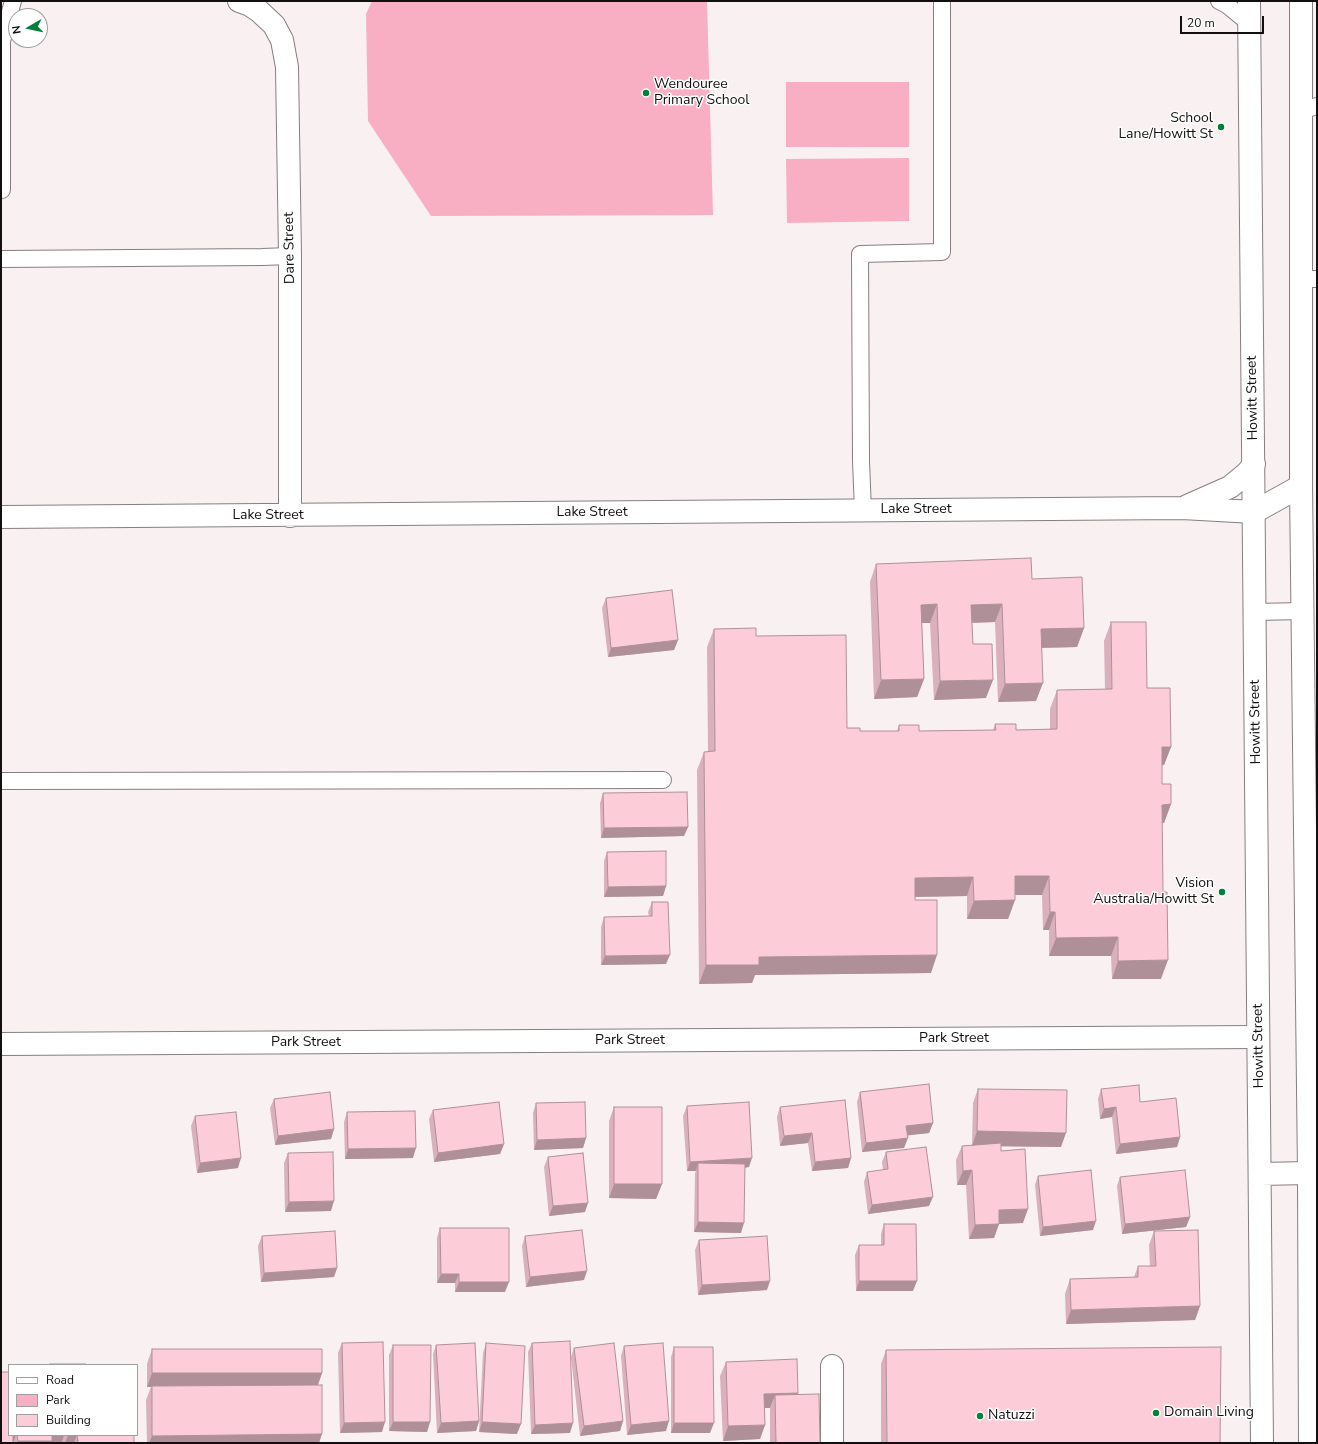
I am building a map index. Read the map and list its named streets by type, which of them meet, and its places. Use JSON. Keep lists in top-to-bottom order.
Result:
{
  "streets": {
    "street": [
      "Dare Street",
      "Howitt Street",
      "Lake Street",
      "Park Street"
    ]
  },
  "crossings": [
    ["Dare Street", "Lake Street"],
    ["Howitt Street", "Lake Street"],
    ["Howitt Street", "Park Street"]
  ],
  "places": [
    "Wendouree Primary School",
    "School Lane/Howitt St",
    "Vision Australia/Howitt St",
    "Domain Living",
    "Natuzzi"
  ],
  "legend": ["Road", "Park", "Building"],
  "scale_bar": "20 m",
  "north": "left"
}
